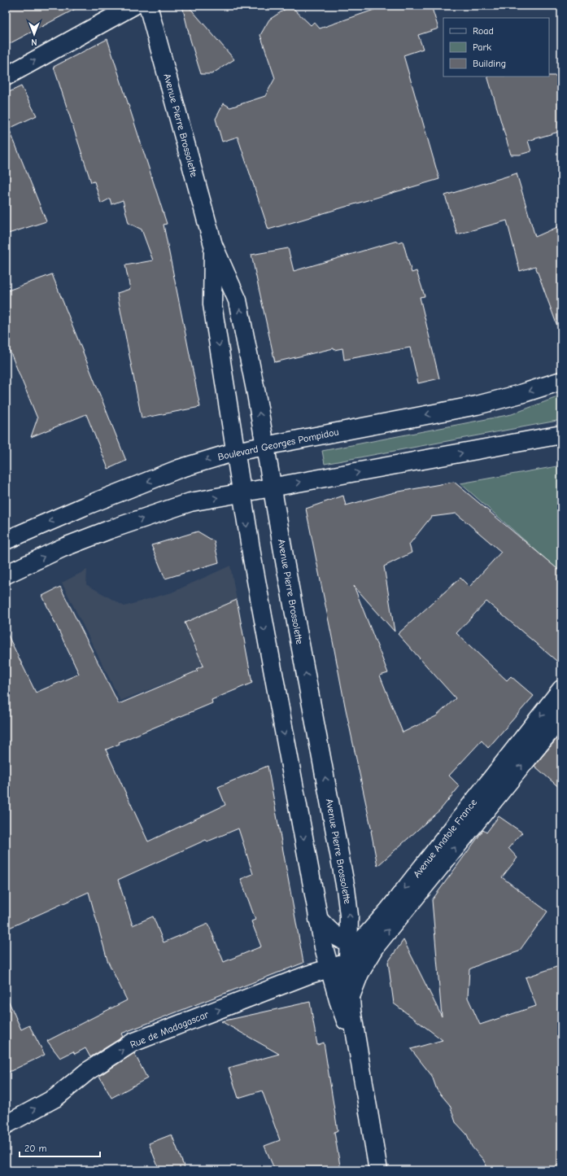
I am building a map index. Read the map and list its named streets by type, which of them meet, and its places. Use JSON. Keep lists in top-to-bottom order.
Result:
{
  "streets": {
    "main road": [
      "Avenue Pierre Brossolette",
      "Boulevard Georges Pompidou",
      "Avenue Anatole France",
      "Rue de Madagascar"
    ]
  },
  "crossings": [
    ["Avenue Pierre Brossolette", "Boulevard Georges Pompidou"],
    ["Avenue Pierre Brossolette", "Avenue Anatole France"],
    ["Avenue Pierre Brossolette", "Rue de Madagascar"]
  ],
  "one_way": ["Rue de Madagascar"],
  "legend": ["Road", "Park", "Building"],
  "scale_bar": "20 m",
  "north": "bottom"
}
